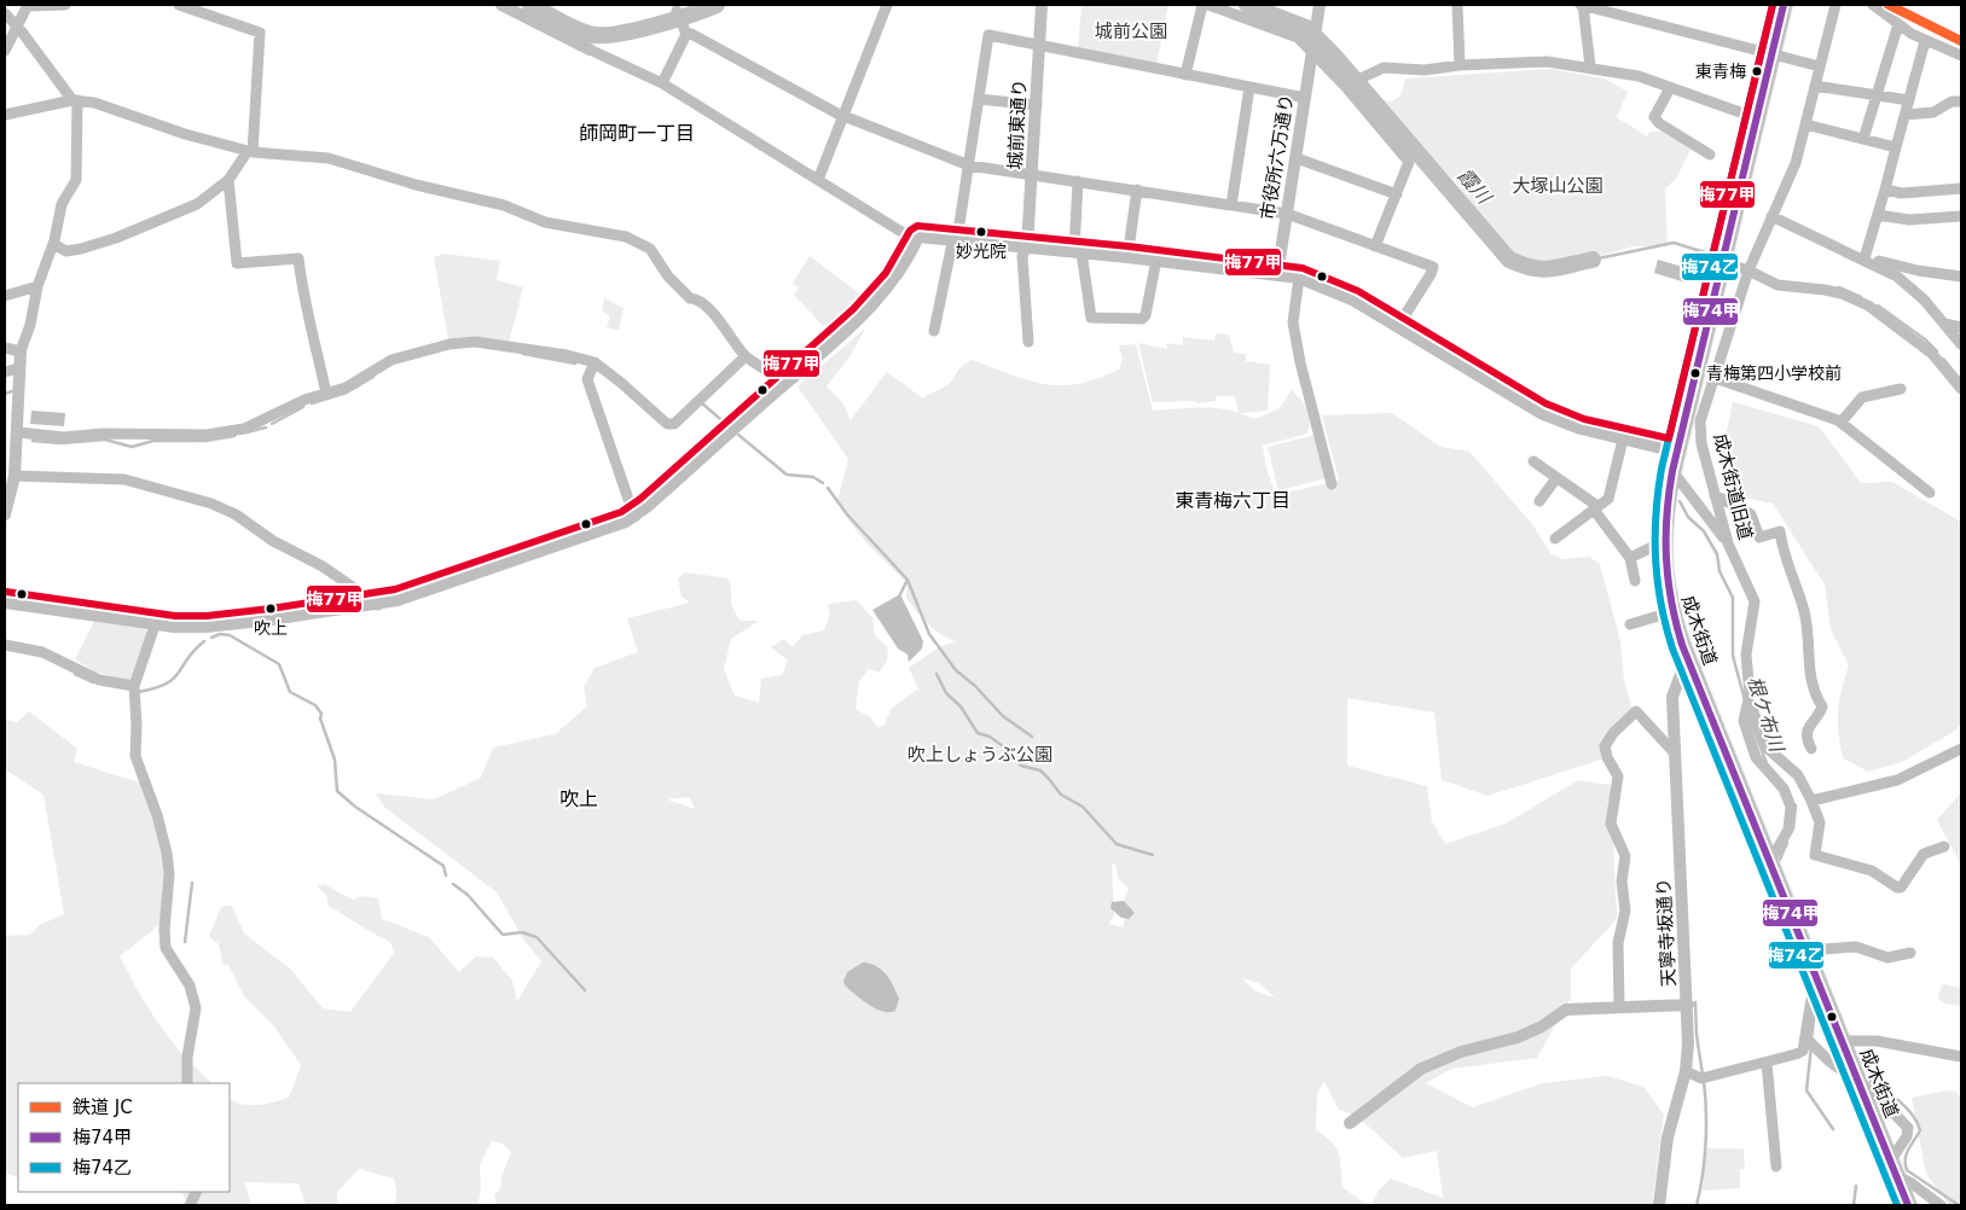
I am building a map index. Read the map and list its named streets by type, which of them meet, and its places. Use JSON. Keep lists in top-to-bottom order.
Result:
{
  "streets": {
    "main road": ["成木街道"],
    "street": [
      "城前東通り",
      "市役所六万通り",
      "成木街道旧道",
      "天寧寺坂通り"
    ]
  },
  "crossings": [
    ["成木街道旧道", "成木街道"],
    ["成木街道", "天寧寺坂通り"]
  ],
  "districts": ["師岡町一丁目", "東青梅六丁目", "吹上"],
  "water": ["霞川", "根ケ布川"],
  "parks": ["城前公園", "大塚山公園", "吹上しょうぶ公園"],
  "places": [
    "東青梅",
    "妙光院",
    "青梅第四小学校前",
    "吹上"
  ],
  "lines": [
    "rail line JC",
    "transit line 梅74甲",
    "transit line 梅74乙",
    "transit line 梅77甲"
  ],
  "legend": ["鉄道 JC", "梅74甲", "梅74乙"]
}
